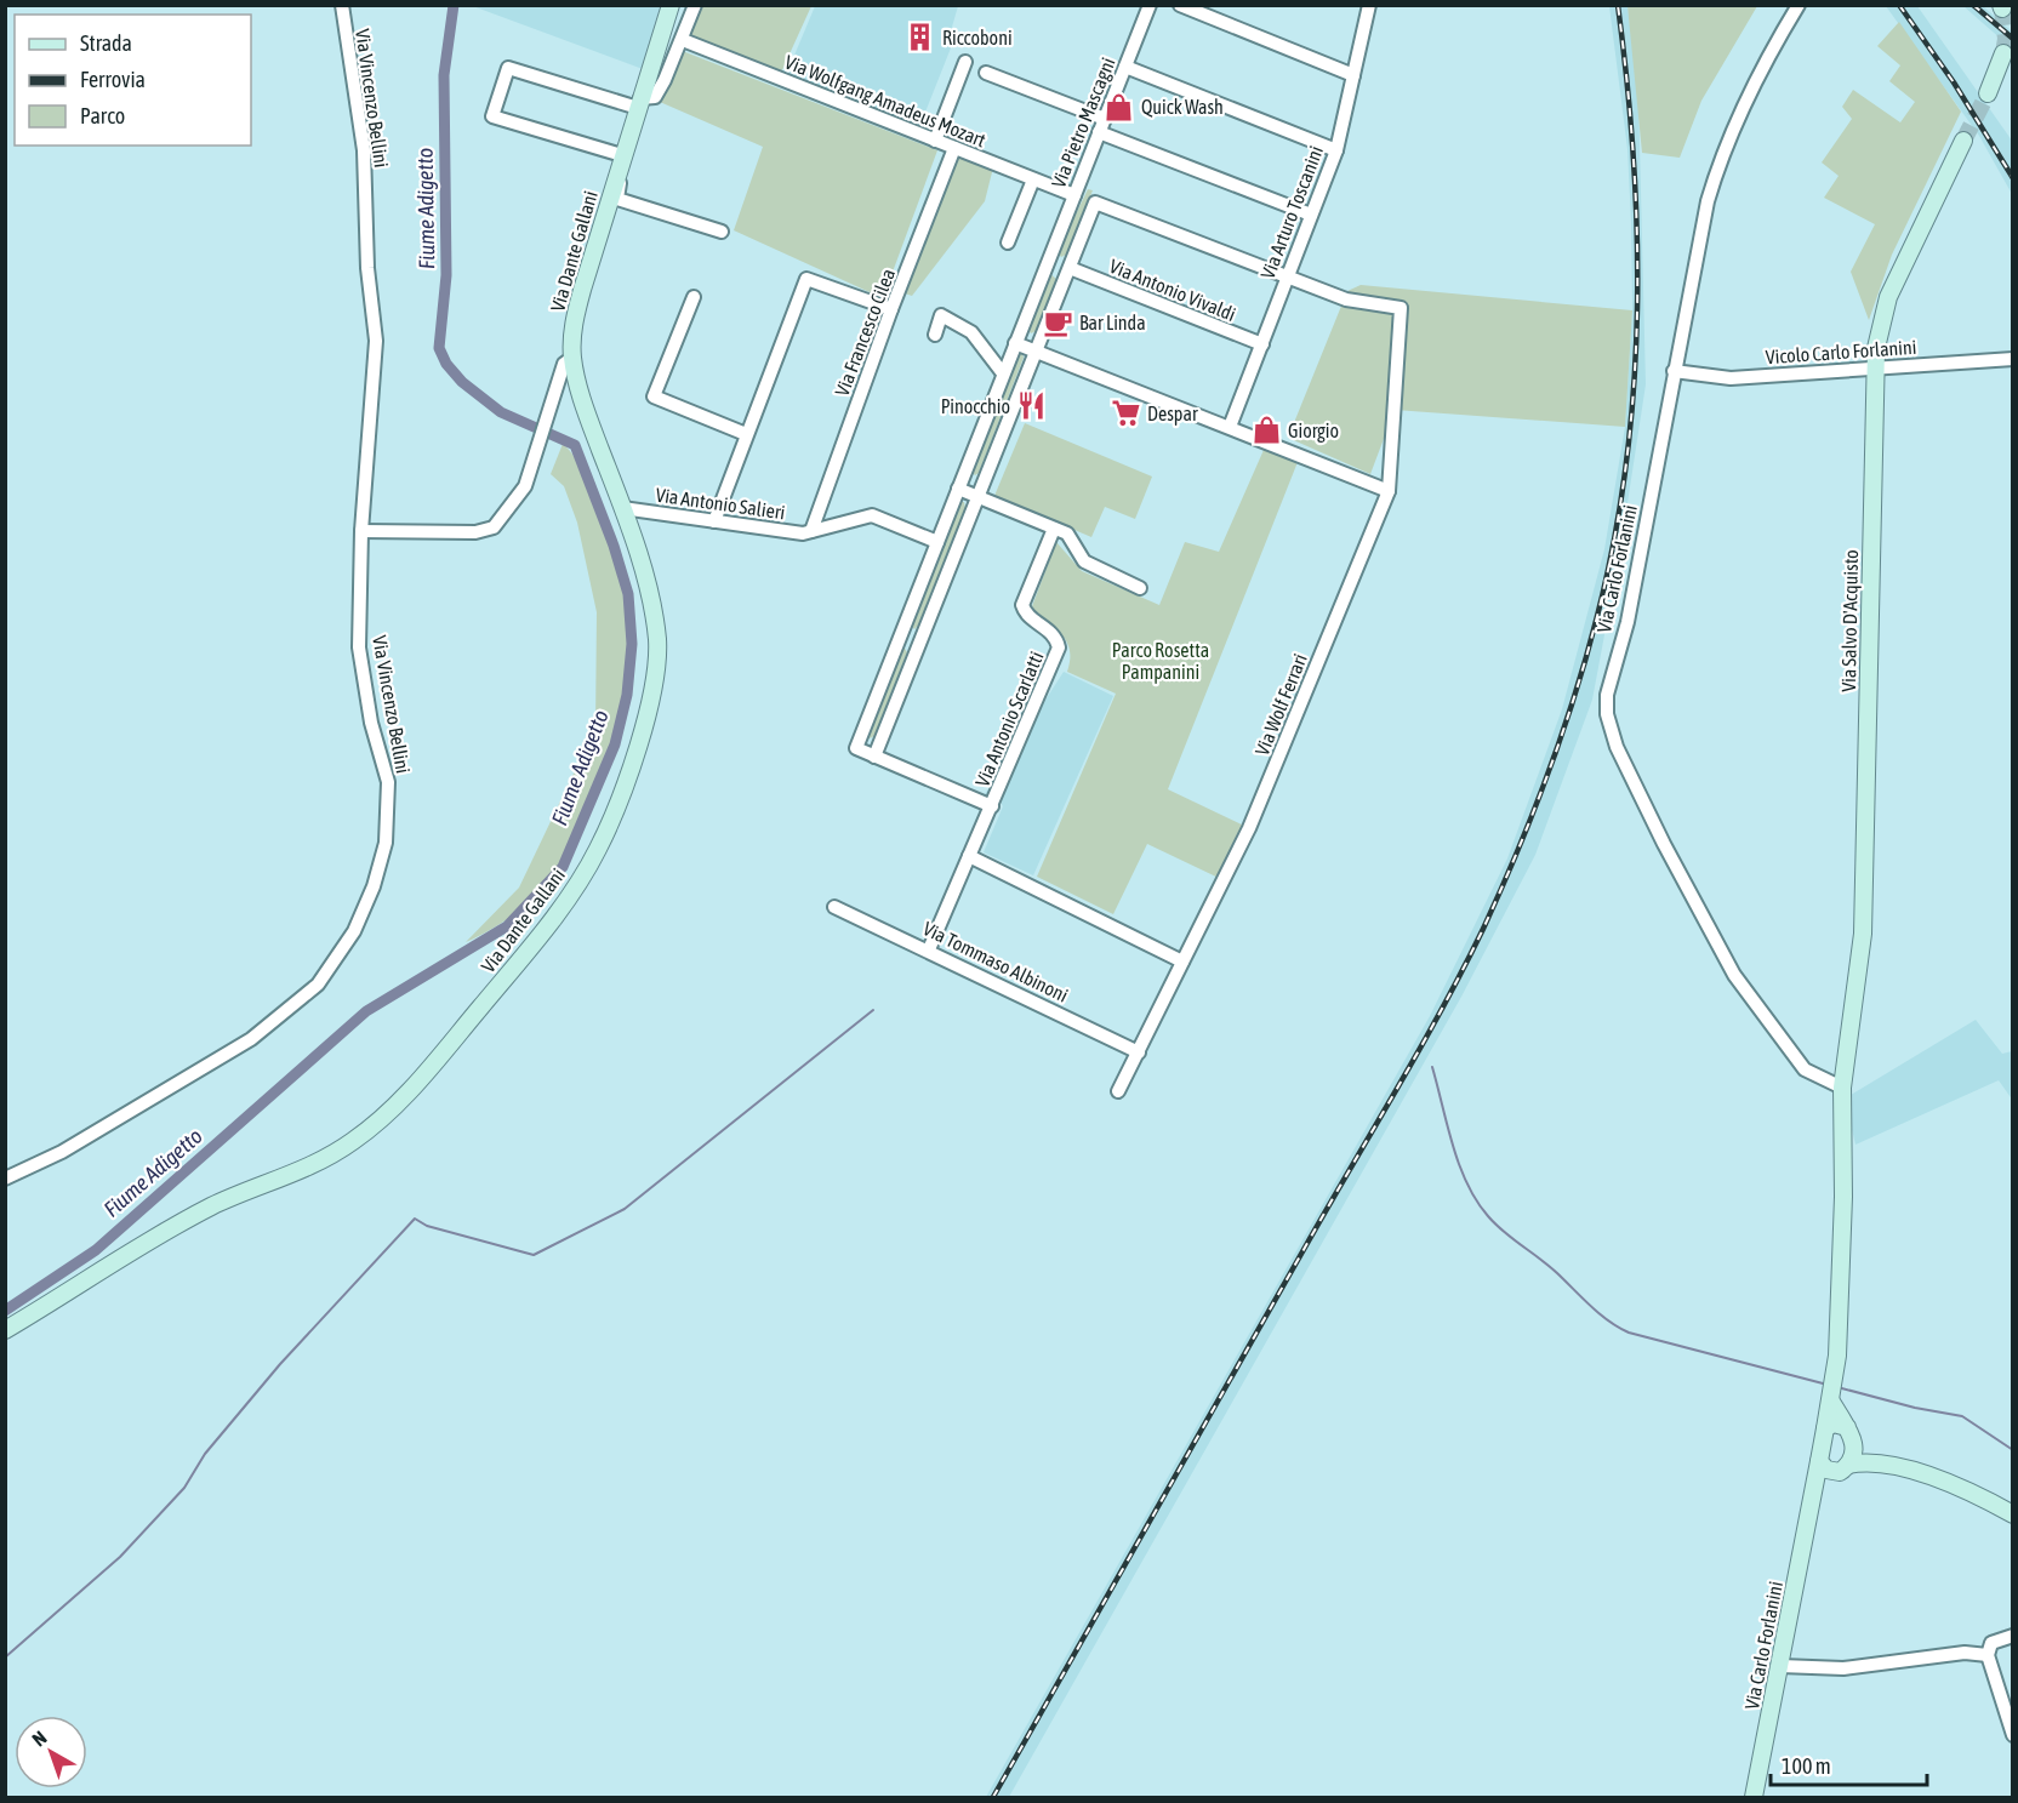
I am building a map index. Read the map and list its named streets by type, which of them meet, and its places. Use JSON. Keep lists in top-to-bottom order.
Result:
{
  "streets": {
    "main road": ["Via Dante Gallani", "Via Carlo Forlanini", "Via Salvo D'Acquisto"],
    "street": [
      "Via Vincenzo Bellini",
      "Via Wolfgang Amadeus Mozart",
      "Via Pietro Mascagni",
      "Via Arturo Toscanini",
      "Via Antonio Vivaldi",
      "Via Francesco Cilea",
      "Vicolo Carlo Forlanini",
      "Via Antonio Salieri",
      "Via Wolf Ferrari",
      "Via Antonio Scarlatti",
      "Via Tommaso Albinoni"
    ]
  },
  "crossings": [
    ["Via Wolfgang Amadeus Mozart", "Via Pietro Mascagni"],
    ["Via Wolfgang Amadeus Mozart", "Via Francesco Cilea"],
    ["Via Pietro Mascagni", "Via Arturo Toscanini"],
    ["Via Pietro Mascagni", "Via Antonio Vivaldi"],
    ["Via Pietro Mascagni", "Via Antonio Salieri"],
    ["Via Pietro Mascagni", "Via Wolf Ferrari"],
    ["Via Arturo Toscanini", "Via Antonio Vivaldi"],
    ["Via Arturo Toscanini", "Via Wolf Ferrari"],
    ["Via Dante Gallani", "Via Antonio Salieri"],
    ["Via Francesco Cilea", "Via Antonio Salieri"],
    ["Vicolo Carlo Forlanini", "Via Carlo Forlanini"],
    ["Vicolo Carlo Forlanini", "Via Salvo D'Acquisto"],
    ["Via Carlo Forlanini", "Via Salvo D'Acquisto"],
    ["Via Wolf Ferrari", "Via Tommaso Albinoni"],
    ["Via Antonio Scarlatti", "Via Tommaso Albinoni"]
  ],
  "water": ["Fiume Adigetto"],
  "parks": ["Parco Rosetta Pampanini"],
  "places": {
    "building": ["Riccoboni"],
    "shop": ["Quick Wash", "Giorgio"],
    "cafe": ["Bar Linda"],
    "restaurant": ["Pinocchio"],
    "supermarket": ["Despar"]
  },
  "legend": ["Strada", "Ferrovia", "Parco"],
  "scale_bar": "100 m",
  "north": "top left"
}
